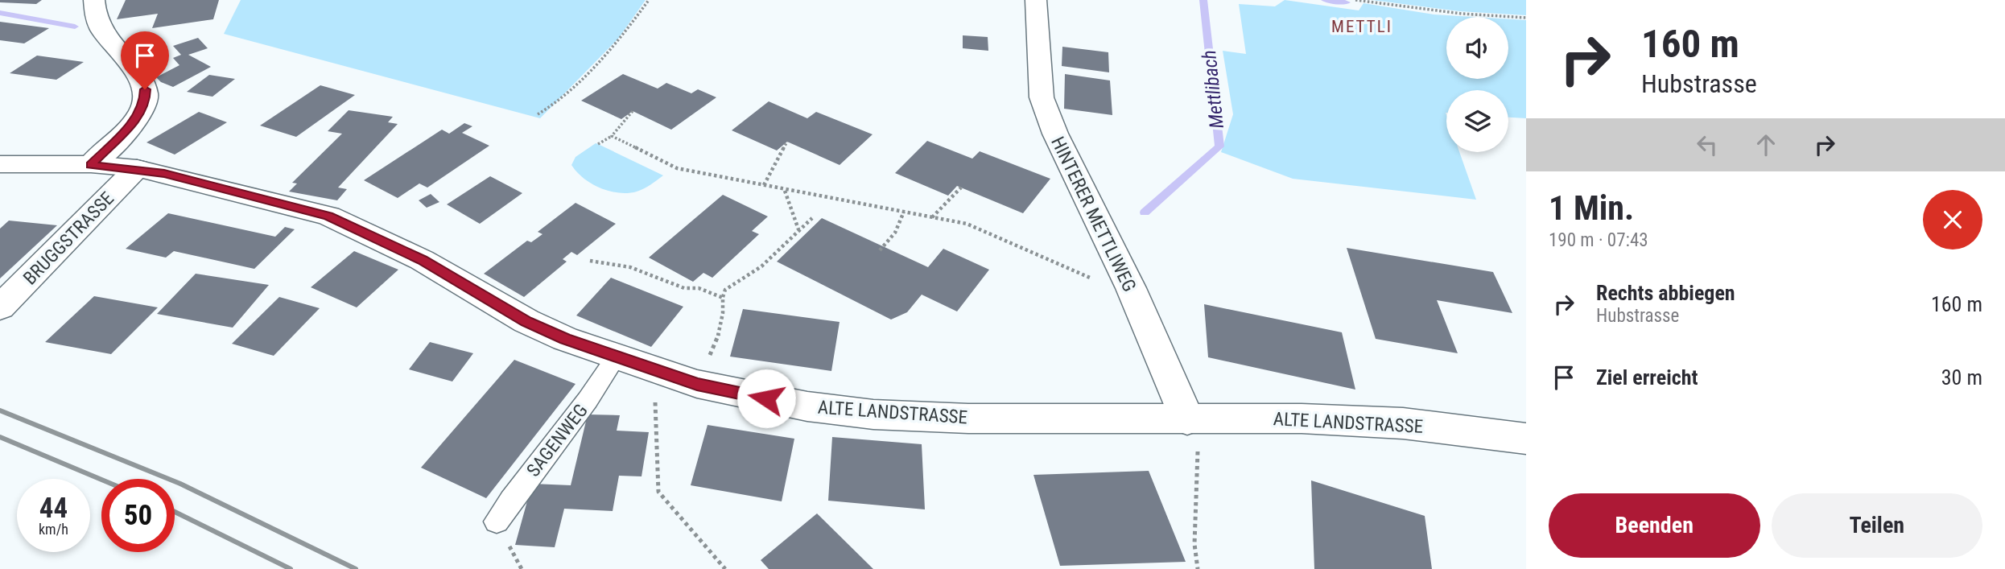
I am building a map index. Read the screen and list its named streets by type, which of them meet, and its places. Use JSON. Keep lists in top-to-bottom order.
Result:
{
  "streets": {
    "main road": ["HINTERER METTLIWEG", "BRUGGSTRASSE", "ALTE LANDSTRASSE"],
    "lane": ["SAGENWEG"]
  },
  "crossings": [
    ["HINTERER METTLIWEG", "ALTE LANDSTRASSE"],
    ["BRUGGSTRASSE", "ALTE LANDSTRASSE"],
    ["ALTE LANDSTRASSE", "SAGENWEG"]
  ],
  "districts": ["METTLI"],
  "water": ["Mettlibach"],
  "page": {
    "turn": ["160 m", "Hubstrasse"],
    "heading": ["1 Min.", "190 m · 07:43"],
    "list": [
      {
        "name": "Rechts abbiegen",
        "note": "Hubstrasse",
        "value": "160 m"
      },
      {
        "name": "Ziel erreicht",
        "value": "30 m"
      }
    ],
    "speed": "44 km/h",
    "limit": "50",
    "buttons": ["Beenden", "Teilen"]
  }
}
